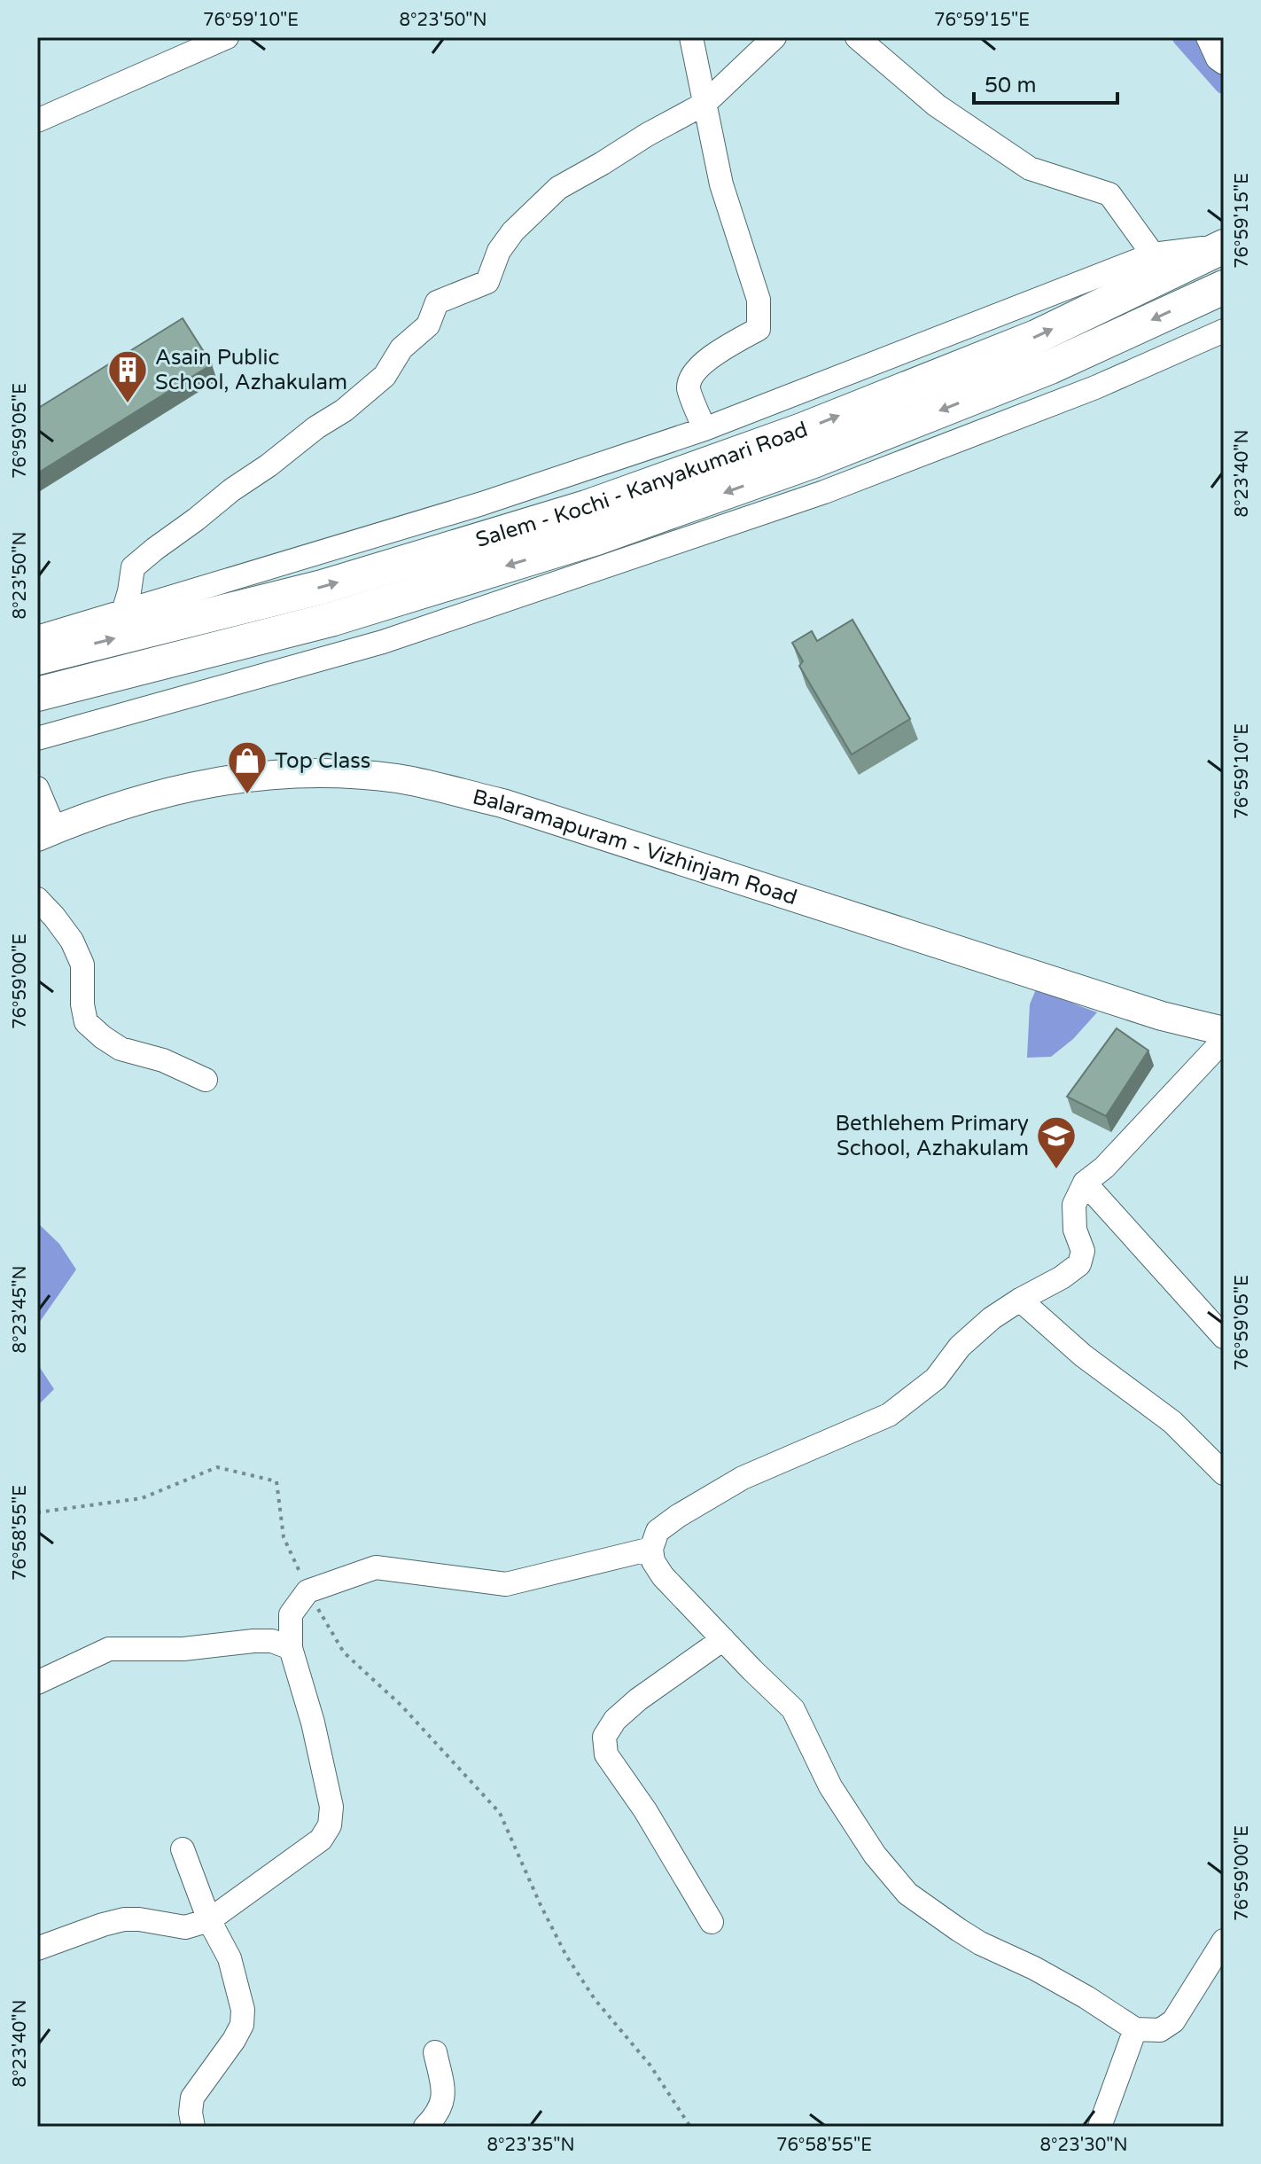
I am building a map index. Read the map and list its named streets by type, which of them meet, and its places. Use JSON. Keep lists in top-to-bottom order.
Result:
{
  "streets": {
    "highway": ["Salem - Kochi - Kanyakumari Road"],
    "main road": ["Balaramapuram - Vizhinjam Road"]
  },
  "places": {
    "building": ["Asain Public School, Azhakulam"],
    "shop": ["Top Class"],
    "school or university": ["Bethlehem Primary School, Azhakulam"]
  },
  "scale_bar": "50 m",
  "coordinates": [
    "76°59'10\"E",
    "8°23'50\"N",
    "76°59'15\"E",
    "76°59'05\"E",
    "8°23'40\"N",
    "76°59'00\"E",
    "8°23'45\"N",
    "76°58'55\"E",
    "8°23'35\"N",
    "8°23'30\"N"
  ]
}
